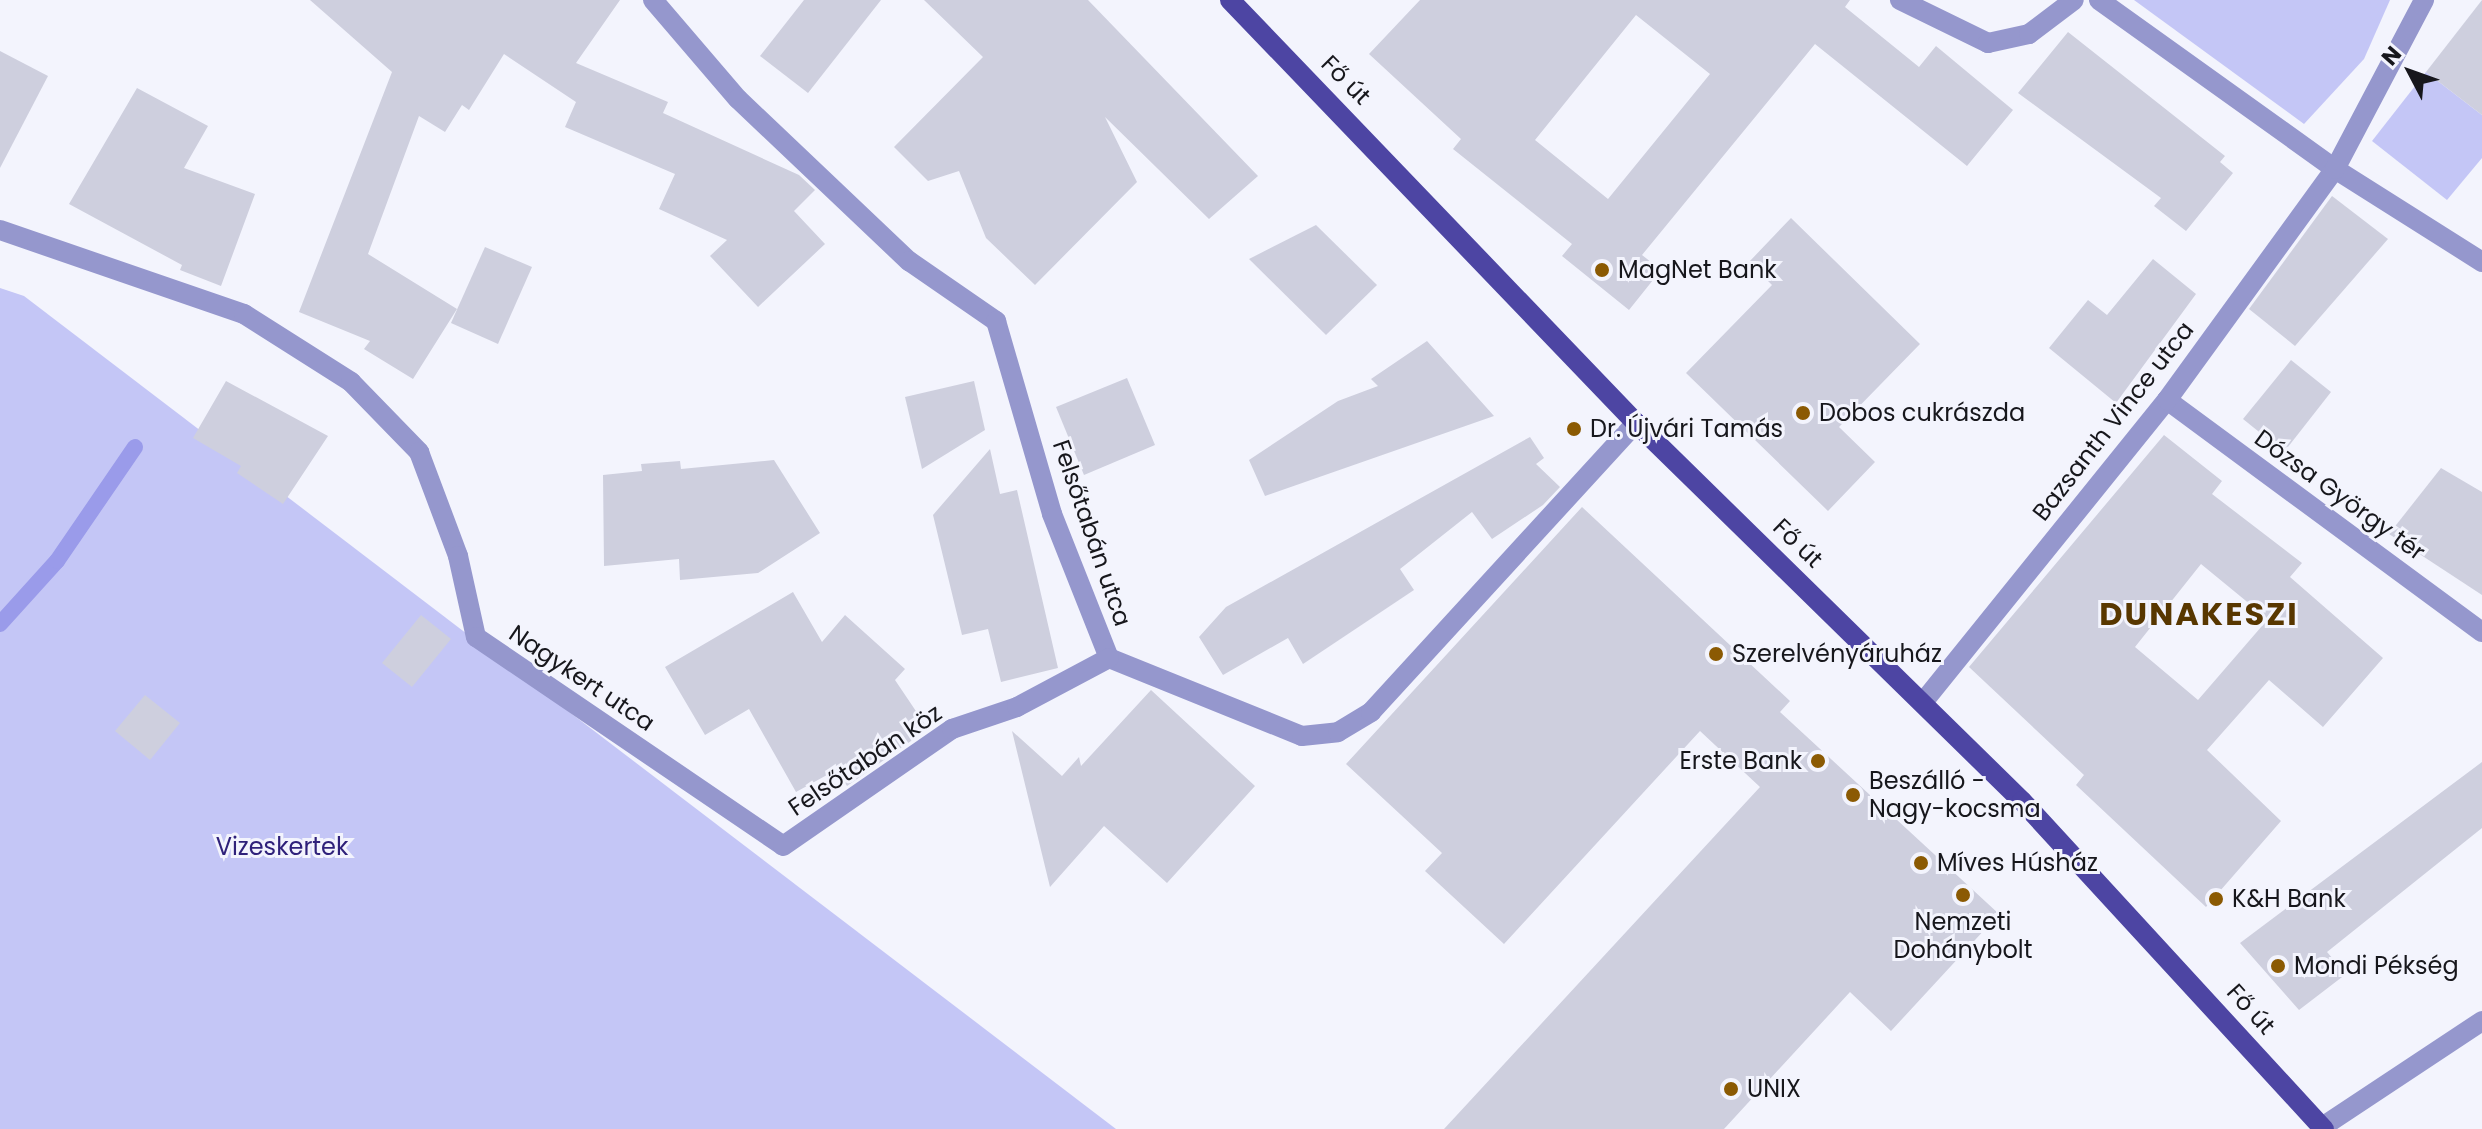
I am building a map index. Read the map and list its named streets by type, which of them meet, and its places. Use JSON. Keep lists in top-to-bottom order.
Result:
{
  "streets": {
    "main road": ["Fő út"],
    "street": [
      "Bazsanth Vince utca",
      "Dózsa György tér",
      "Felsőtabán utca",
      "Nagykert utca",
      "Felsőtabán köz"
    ]
  },
  "crossings": [
    ["Fő út", "Bazsanth Vince utca"],
    ["Fő út", "Felsőtabán utca"],
    ["Bazsanth Vince utca", "Dózsa György tér"],
    ["Felsőtabán utca", "Felsőtabán köz"],
    ["Nagykert utca", "Felsőtabán köz"]
  ],
  "districts": ["DUNAKESZI"],
  "parks": ["Vizeskertek"],
  "places": [
    "MagNet Bank",
    "Dobos cukrászda",
    "Dr. Újvári Tamás",
    "Szerelvényáruház",
    "Erste Bank",
    "Beszálló - Nagy-kocsma",
    "Míves Húsház",
    "Nemzeti Dohánybolt",
    "K&H Bank",
    "Mondi Pékség",
    "UNIX"
  ],
  "north": "top left"
}
